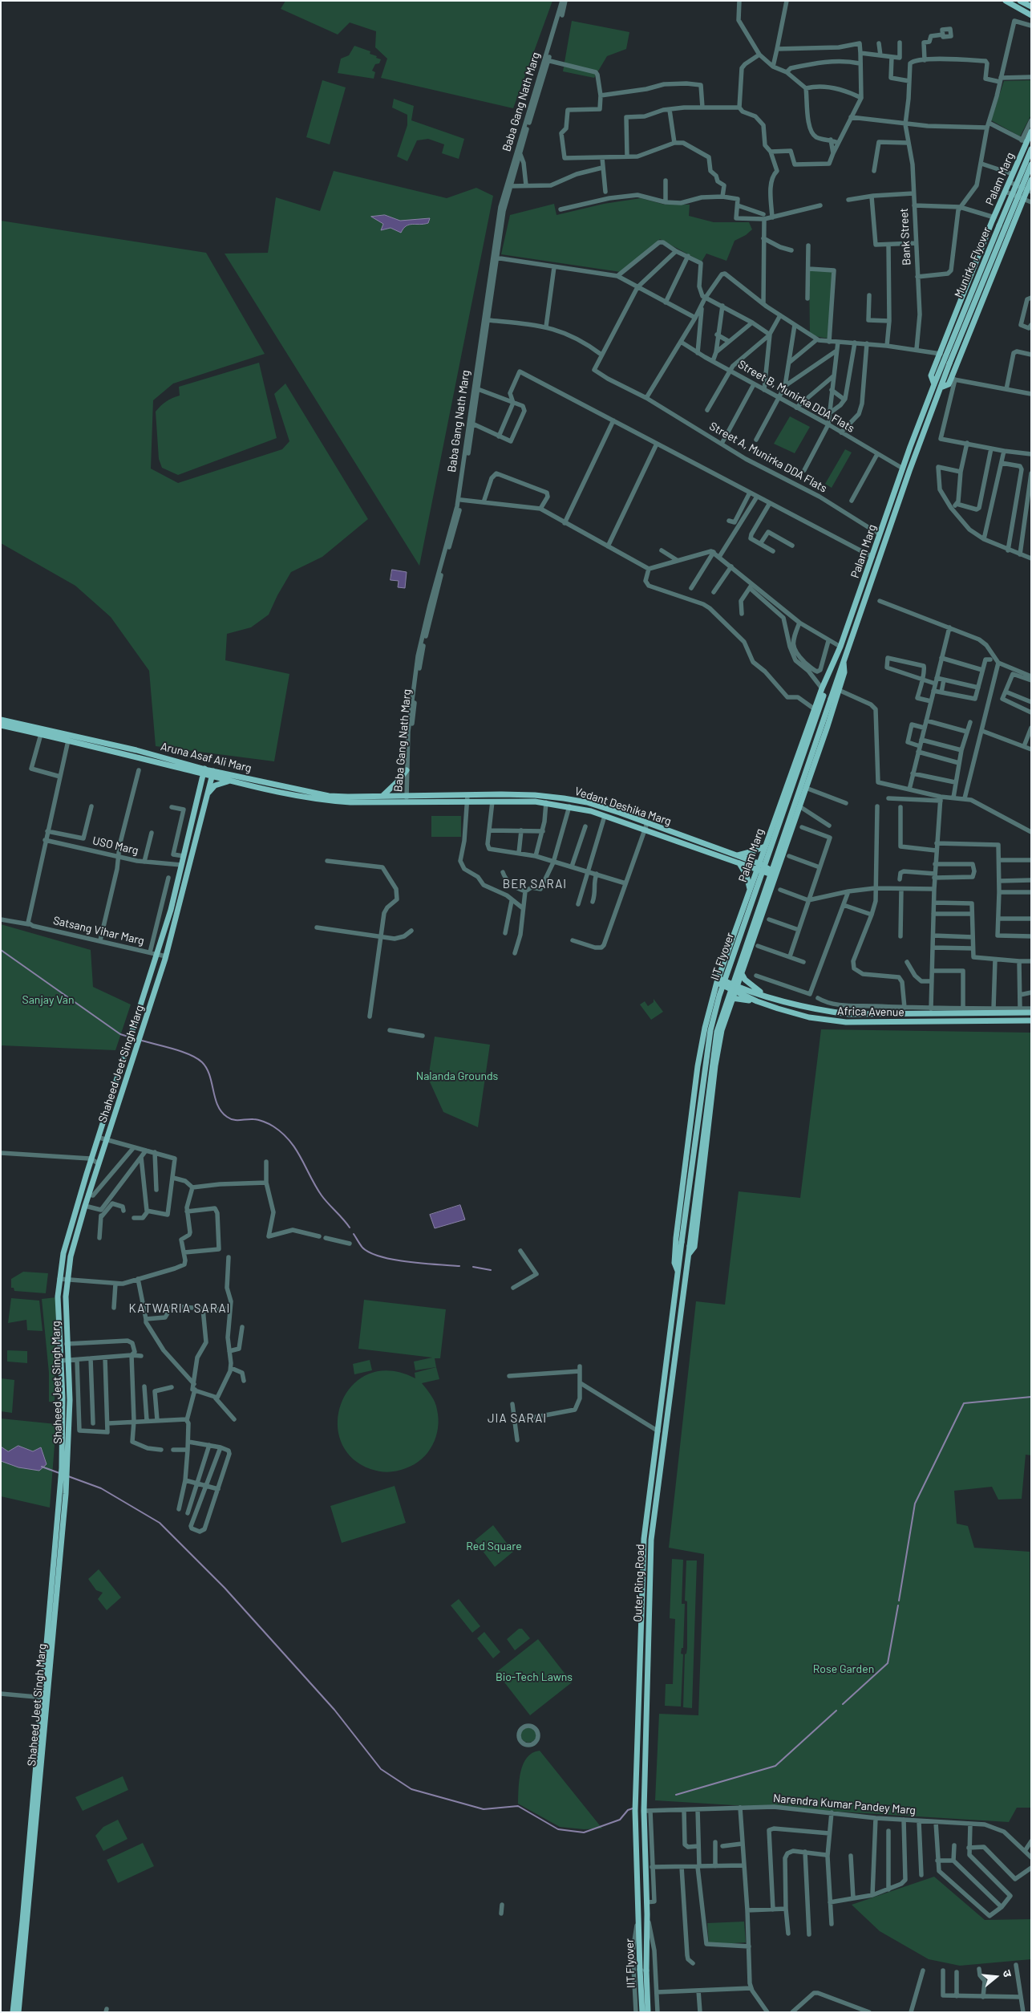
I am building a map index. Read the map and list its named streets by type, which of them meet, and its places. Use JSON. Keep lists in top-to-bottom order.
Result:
{
  "streets": {
    "main road": [
      "Palam Marg",
      "Munirka Flyover",
      "Aruna Asaf Ali Marg",
      "Vedant Deshika Marg",
      "IIT Flyover",
      "Africa Avenue",
      "Shaheed Jeet Singh Marg",
      "Outer Ring Road"
    ],
    "street": [
      "Baba Gang Nath Marg",
      "Bank Street",
      "Street B, Munirka DDA Flats",
      "Street A, Munirka DDA Flats",
      "USO Marg",
      "Satsang Vihar Marg",
      "Narendra Kumar Pandey Marg"
    ]
  },
  "crossings": [
    ["Baba Gang Nath Marg", "Aruna Asaf Ali Marg"],
    ["Baba Gang Nath Marg", "Vedant Deshika Marg"],
    ["Palam Marg", "Munirka Flyover"],
    ["Palam Marg", "Street B, Munirka DDA Flats"],
    ["Palam Marg", "Street A, Munirka DDA Flats"],
    ["Palam Marg", "Vedant Deshika Marg"],
    ["Palam Marg", "IIT Flyover"],
    ["Palam Marg", "Africa Avenue"],
    ["Palam Marg", "Outer Ring Road"],
    ["Aruna Asaf Ali Marg", "Vedant Deshika Marg"],
    ["Aruna Asaf Ali Marg", "Shaheed Jeet Singh Marg"],
    ["USO Marg", "Shaheed Jeet Singh Marg"],
    ["Satsang Vihar Marg", "Shaheed Jeet Singh Marg"],
    ["IIT Flyover", "Outer Ring Road"],
    ["Outer Ring Road", "Narendra Kumar Pandey Marg"]
  ],
  "districts": ["BER SARAI", "KATWARIA SARAI", "JIA SARAI"],
  "parks": [
    "Sanjay Van",
    "Nalanda Grounds",
    "Red Square",
    "Rose Garden",
    "Bio-Tech Lawns"
  ],
  "north": "right"
}
